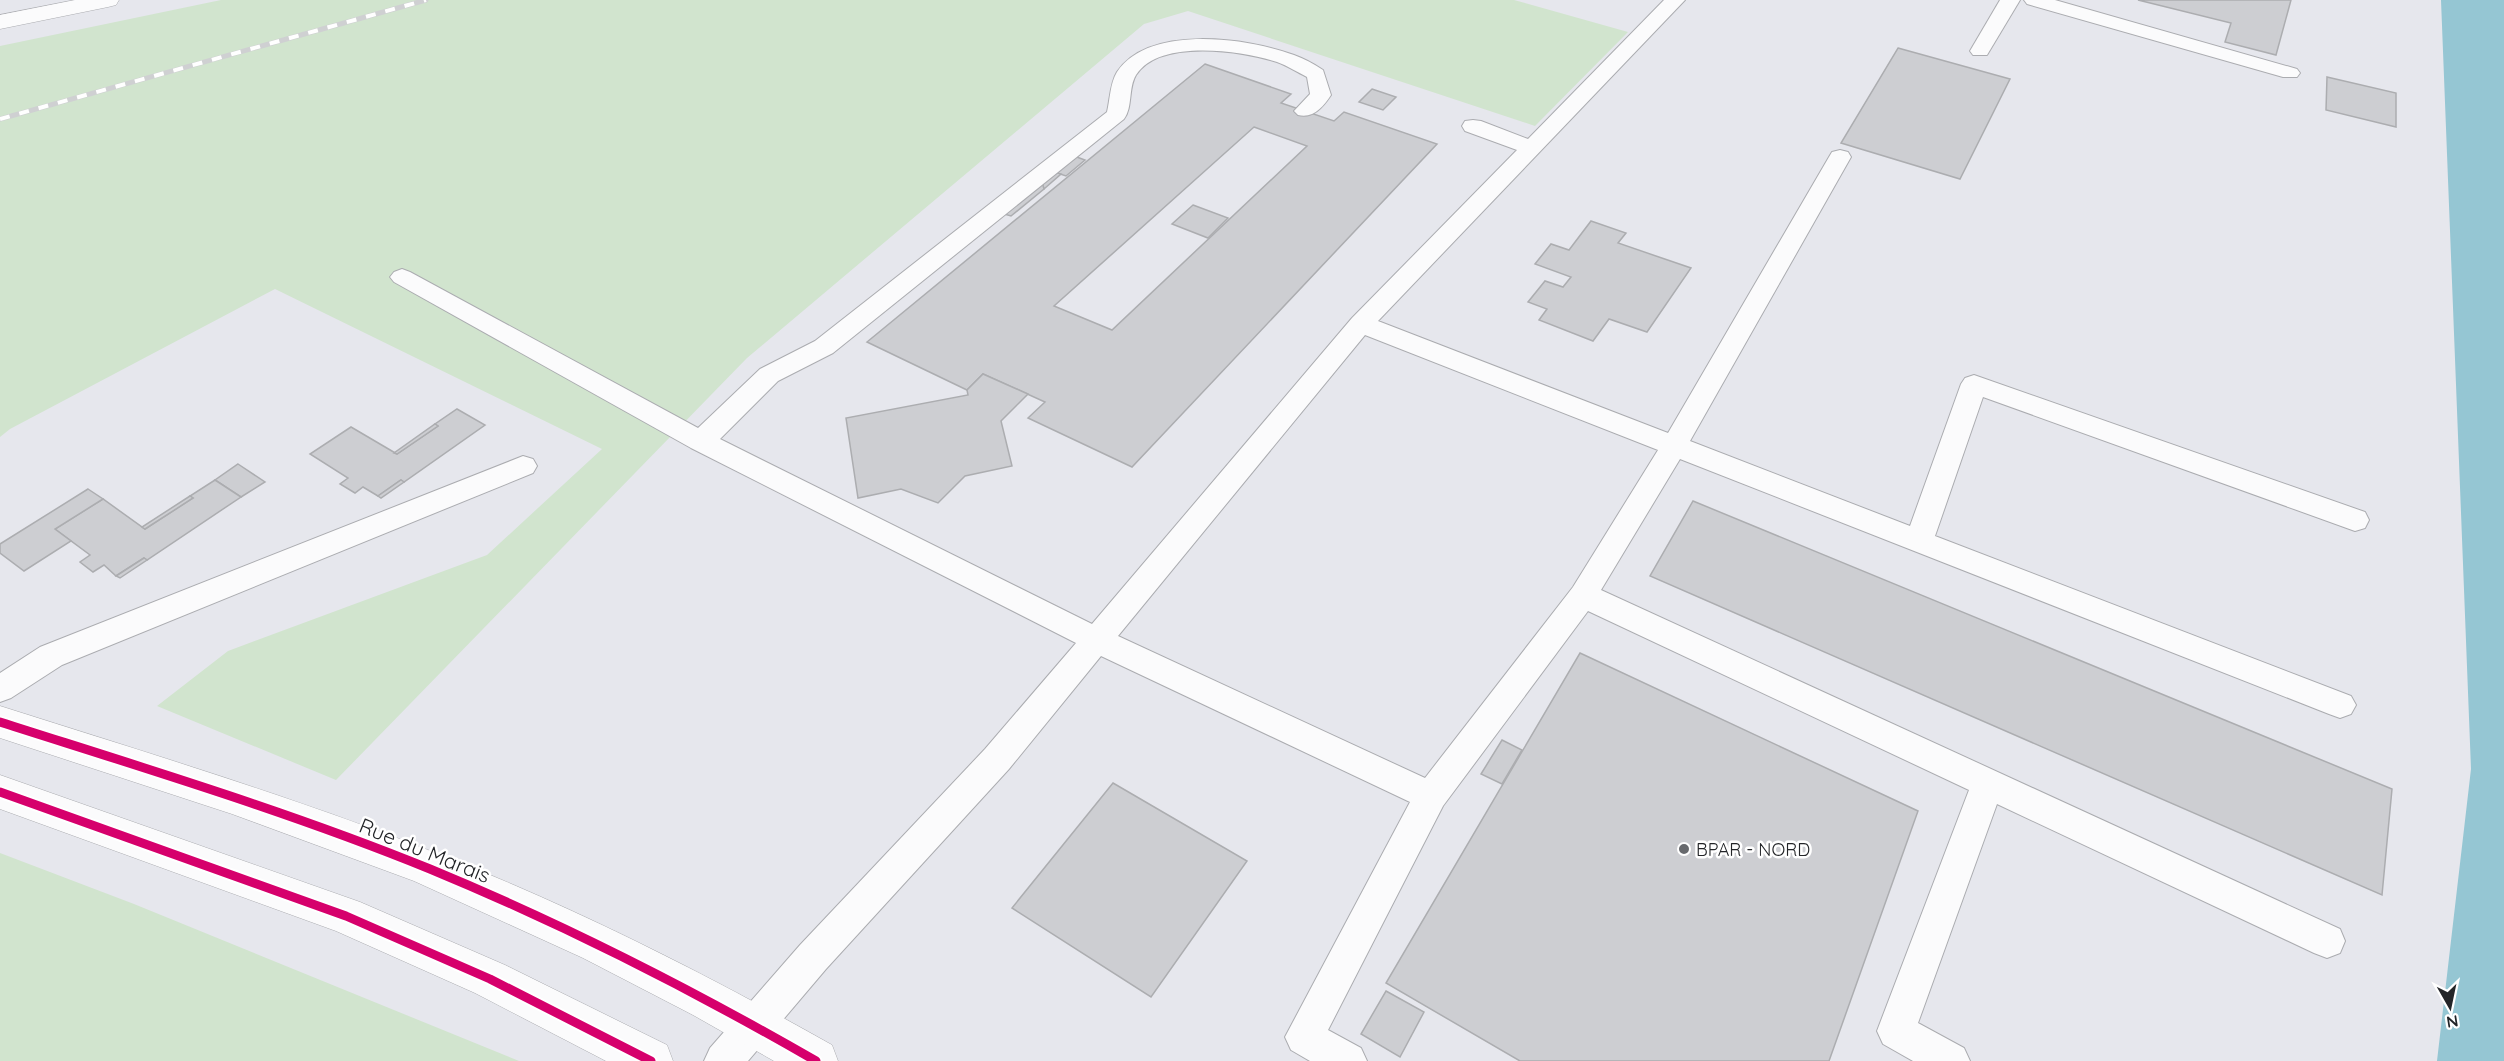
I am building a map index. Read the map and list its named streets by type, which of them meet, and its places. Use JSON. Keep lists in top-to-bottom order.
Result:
{
  "streets": {
    "main road": ["Rue du Marais"]
  },
  "places": ["BPAR - NORD"],
  "north": "bottom"
}
